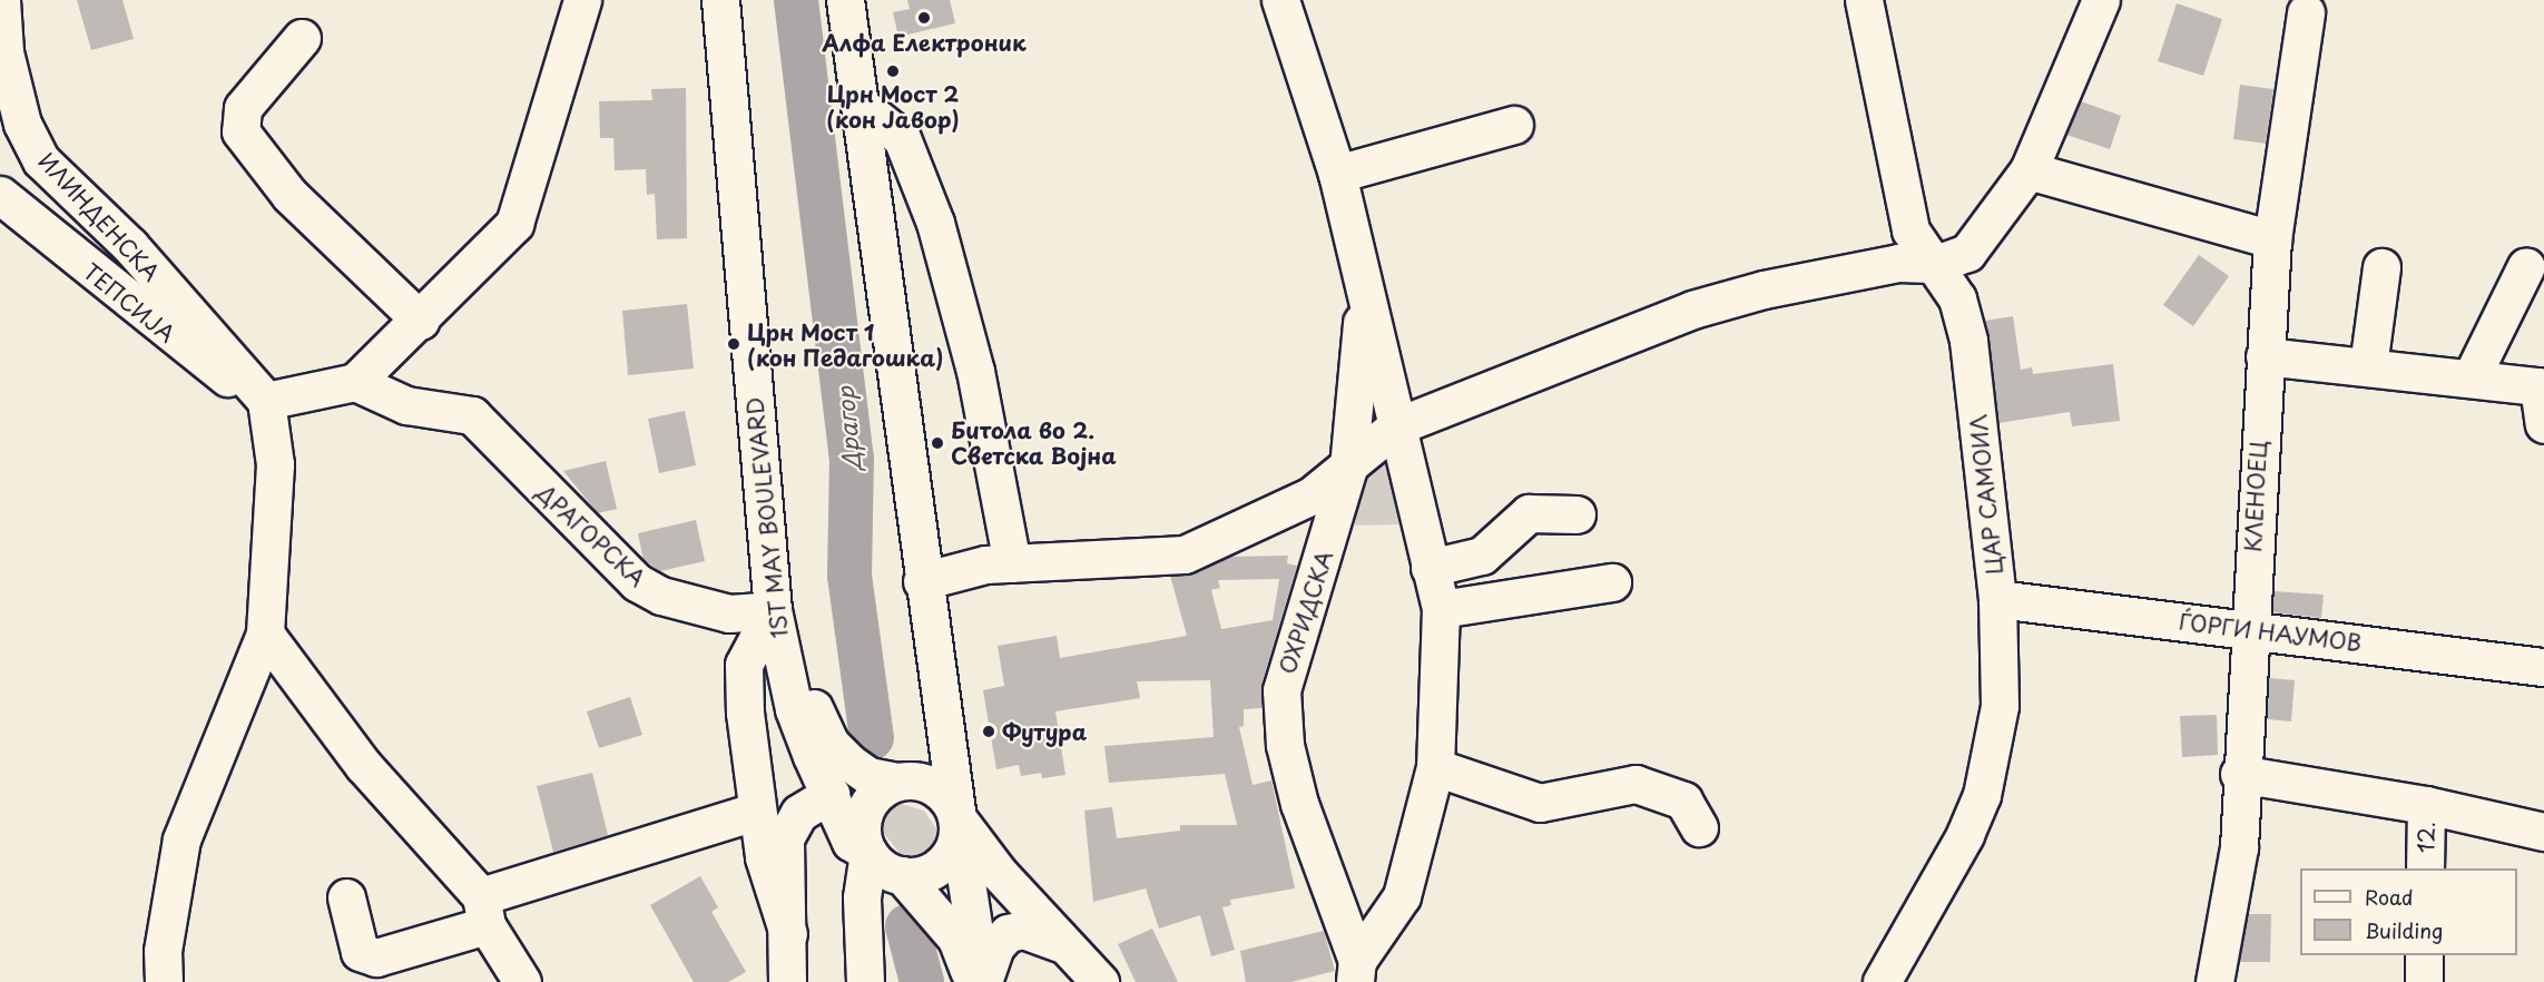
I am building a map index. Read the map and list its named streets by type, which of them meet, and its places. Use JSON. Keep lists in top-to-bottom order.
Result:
{
  "streets": {
    "street": [
      "ИЛИНДЕНСКА",
      "ТЕПСИЈА",
      "ЦАР САМОИЛ",
      "КЛЕНОЕЦ",
      "1ST MAY BOULEVARD",
      "ДРАГОРСКА",
      "ОХРИДСКА",
      "ЃОРГИ НАУМОВ",
      "12."
    ]
  },
  "crossings": [
    ["ИЛИНДЕНСКА", "ТЕПСИЈА"],
    ["ЦАР САМОИЛ", "ЃОРГИ НАУМОВ"],
    ["КЛЕНОЕЦ", "ЃОРГИ НАУМОВ"],
    ["1ST MAY BOULEVARD", "ДРАГОРСКА"]
  ],
  "water": ["Драгор"],
  "places": [
    "Алфа Електроник",
    "Црн Мост 2 (кон Јавор)",
    "Црн Мост 1 (кон Педагошка)",
    "Битола во 2. Светска Војна",
    "Футура"
  ],
  "legend": ["Road", "Building"]
}
